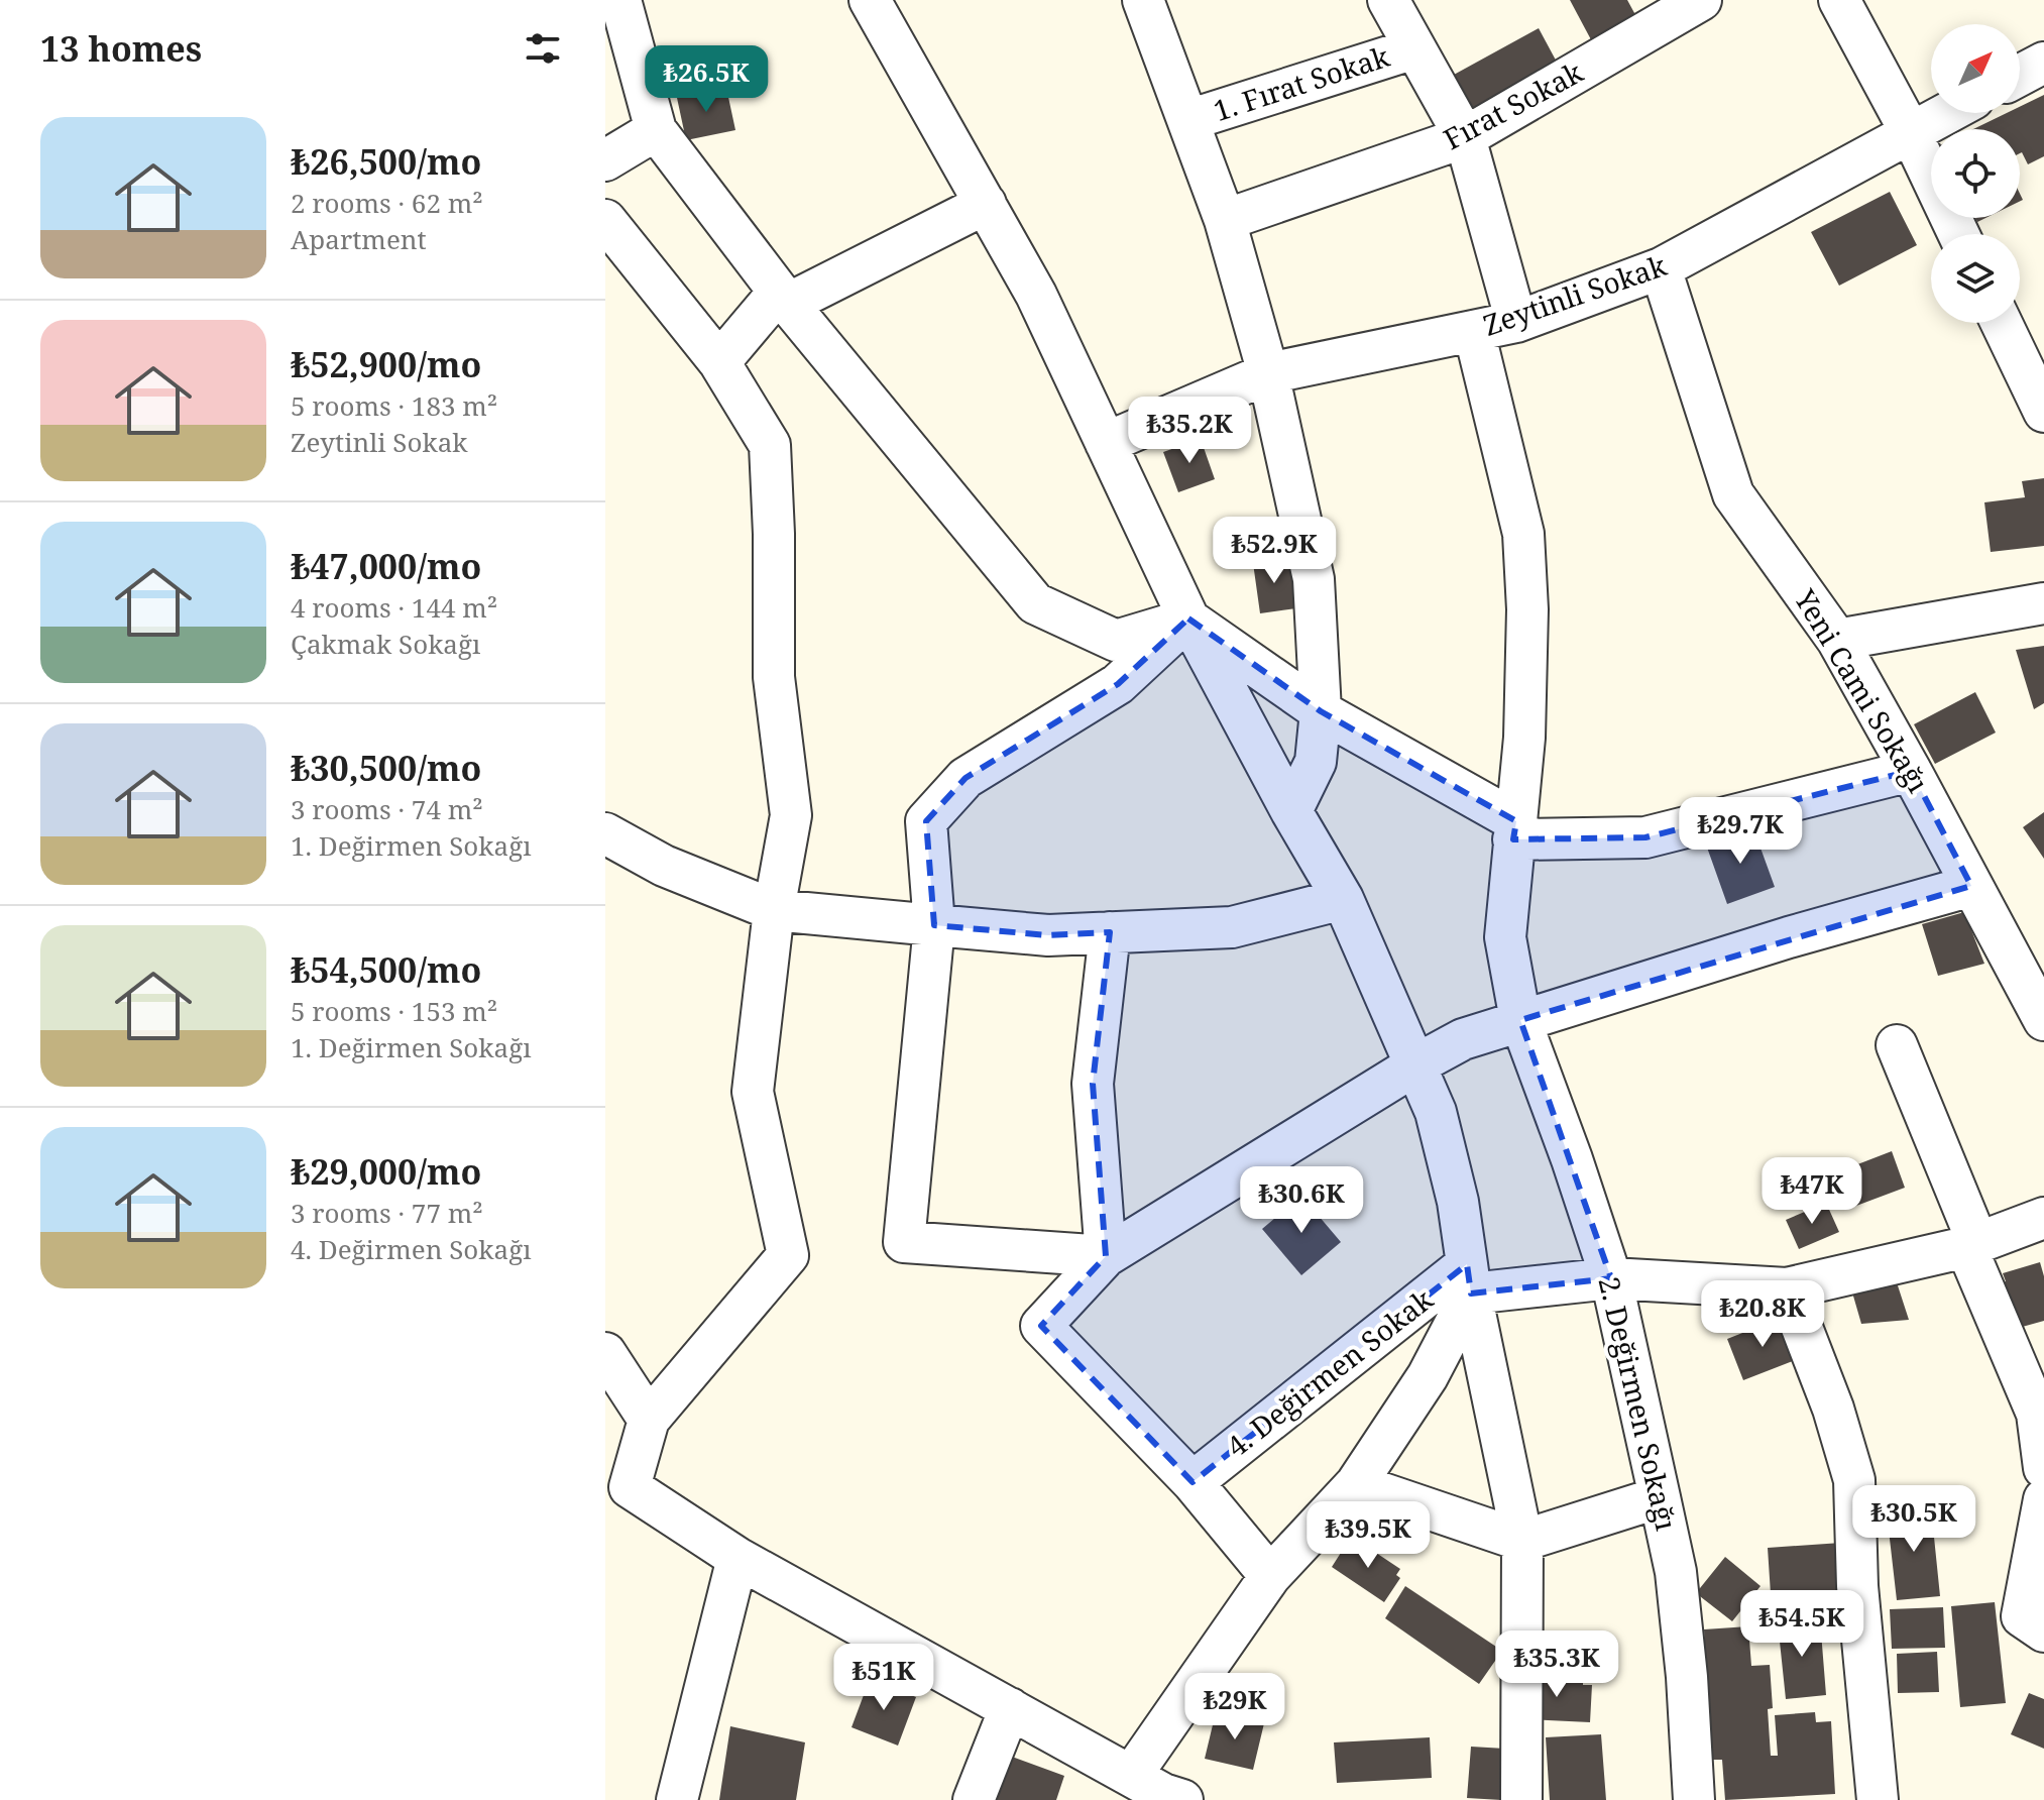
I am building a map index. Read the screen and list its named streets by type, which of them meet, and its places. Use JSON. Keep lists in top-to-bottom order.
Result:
{
  "streets": {
    "street": [
      "1. Fırat Sokak",
      "Fırat Sokak",
      "Zeytinli Sokak",
      "Yeni Cami Sokağı",
      "4. Değirmen Sokak",
      "2. Değirmen Sokağı"
    ]
  },
  "crossings": [
    ["Zeytinli Sokak", "Yeni Cami Sokağı"],
    ["Zeytinli Sokak", "2. Değirmen Sokağı"]
  ],
  "north": "top right",
  "page": {
    "heading": "13 homes",
    "price": [
      "₺26.5K",
      "₺35.2K",
      "₺52.9K",
      "₺29.7K",
      "₺47K",
      "₺30.6K",
      "₺20.8K",
      "₺30.5K",
      "₺39.5K",
      "₺54.5K",
      "₺35.3K",
      "₺51K",
      "₺29K"
    ],
    "list": [
      {
        "name": "₺26,500/mo",
        "note": "2 rooms · 62 m² · Apartment"
      },
      {
        "name": "₺52,900/mo",
        "note": "5 rooms · 183 m² · Zeytinli Sokak"
      },
      {
        "name": "₺47,000/mo",
        "note": "4 rooms · 144 m² · Çakmak Sokağı"
      },
      {
        "name": "₺30,500/mo",
        "note": "3 rooms · 74 m² · 1. Değirmen Sokağı"
      },
      {
        "name": "₺54,500/mo",
        "note": "5 rooms · 153 m² · 1. Değirmen Sokağı"
      },
      {
        "name": "₺29,000/mo",
        "note": "3 rooms · 77 m² · 4. Değirmen Sokağı"
      }
    ]
  }
}
